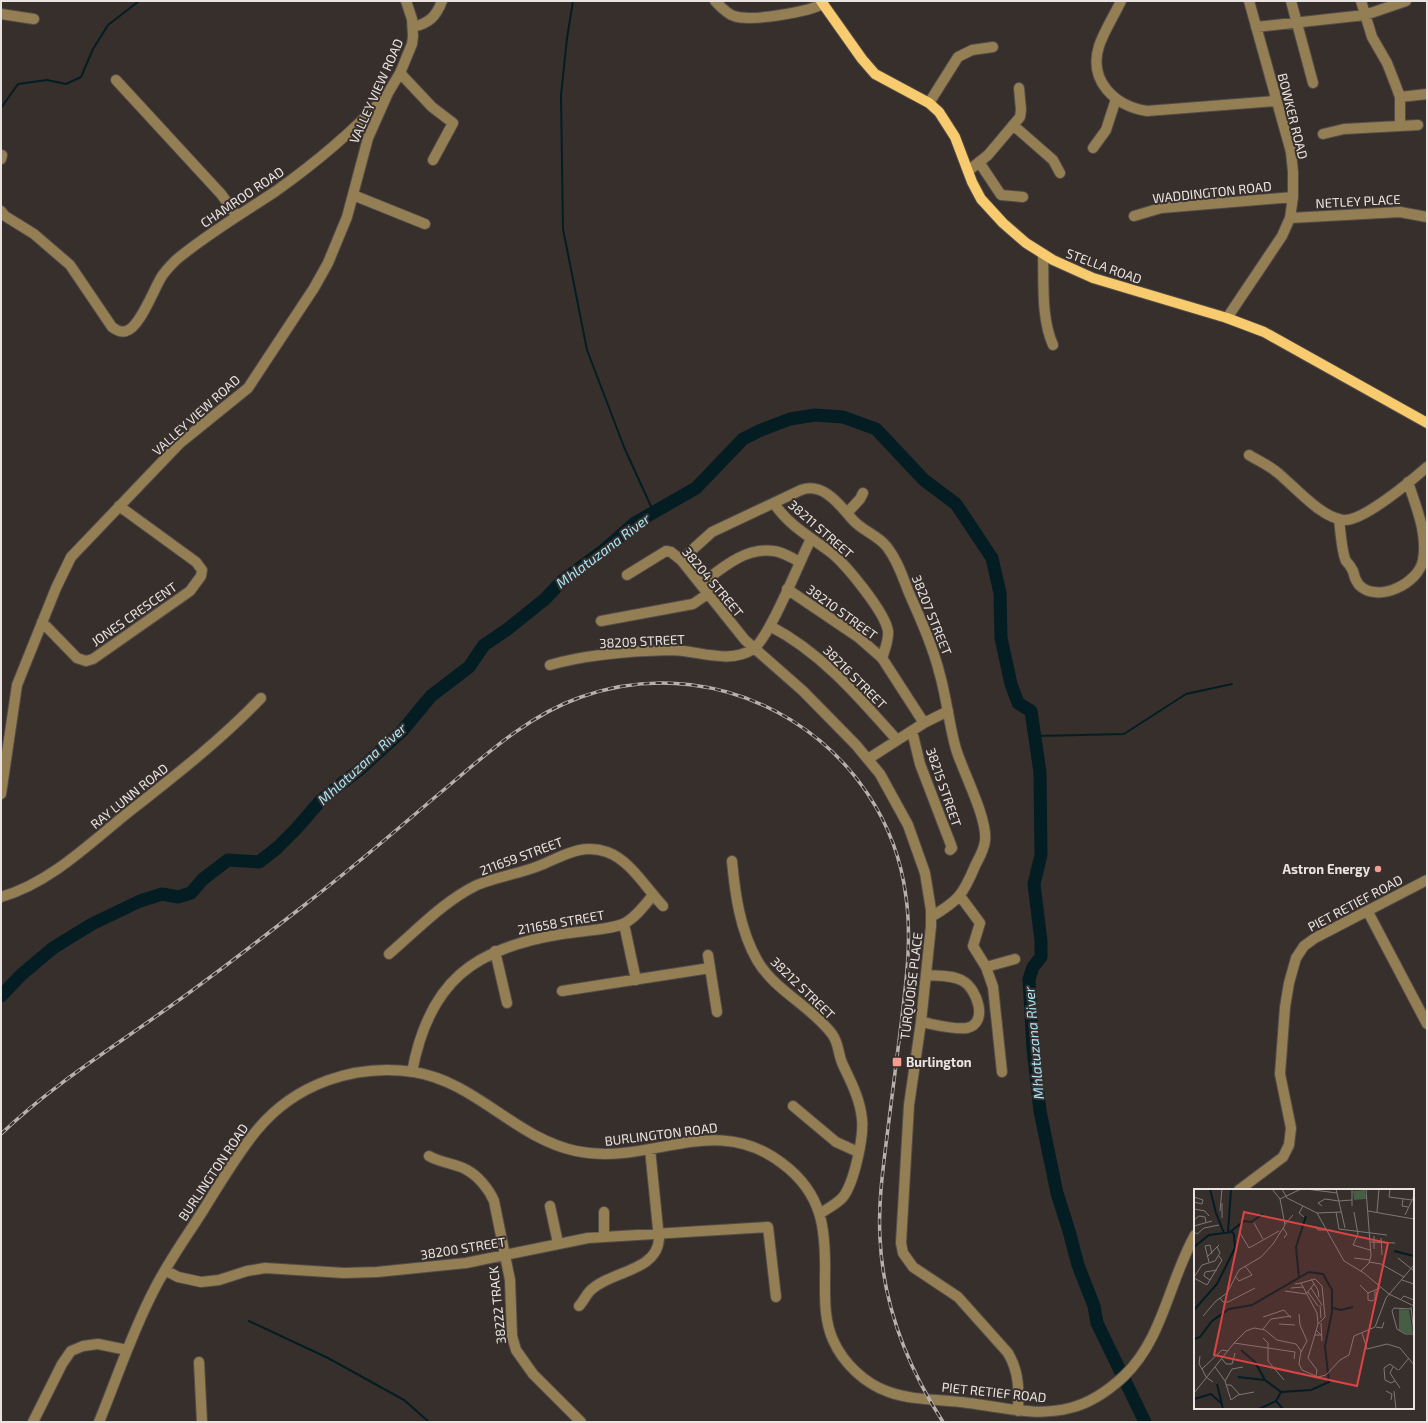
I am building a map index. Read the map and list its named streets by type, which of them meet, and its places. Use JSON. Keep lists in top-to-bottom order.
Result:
{
  "streets": {
    "main road": ["STELLA ROAD"],
    "street": [
      "VALLEY VIEW ROAD",
      "BOWKER ROAD",
      "WADDINGTON ROAD",
      "CHAMROO ROAD",
      "NETLEY PLACE",
      "38211 STREET",
      "38204 STREET",
      "38210 STREET",
      "JONES CRESCENT",
      "38207 STREET",
      "38209 STREET",
      "38216 STREET",
      "38215 STREET",
      "RAY LUNN ROAD",
      "211659 STREET",
      "PIET RETIEF ROAD",
      "211658 STREET",
      "TURQUOISE PLACE",
      "38212 STREET",
      "BURLINGTON ROAD",
      "38200 STREET",
      "38222 TRACK"
    ]
  },
  "crossings": [
    ["VALLEY VIEW ROAD", "CHAMROO ROAD"],
    ["VALLEY VIEW ROAD", "JONES CRESCENT"],
    ["BOWKER ROAD", "WADDINGTON ROAD"],
    ["BOWKER ROAD", "NETLEY PLACE"],
    ["BOWKER ROAD", "STELLA ROAD"],
    ["38211 STREET", "38210 STREET"],
    ["38211 STREET", "38207 STREET"],
    ["38204 STREET", "38207 STREET"],
    ["38204 STREET", "38209 STREET"],
    ["38204 STREET", "TURQUOISE PLACE"],
    ["38207 STREET", "TURQUOISE PLACE"],
    ["38209 STREET", "TURQUOISE PLACE"],
    ["211659 STREET", "211658 STREET"],
    ["PIET RETIEF ROAD", "TURQUOISE PLACE"],
    ["PIET RETIEF ROAD", "BURLINGTON ROAD"],
    ["211658 STREET", "BURLINGTON ROAD"],
    ["38212 STREET", "BURLINGTON ROAD"],
    ["BURLINGTON ROAD", "38200 STREET"],
    ["38200 STREET", "38222 TRACK"]
  ],
  "water": ["Mhlatuzana River"],
  "places": {
    "other": ["Astron Energy"],
    "transit": ["Burlington"]
  }
}
